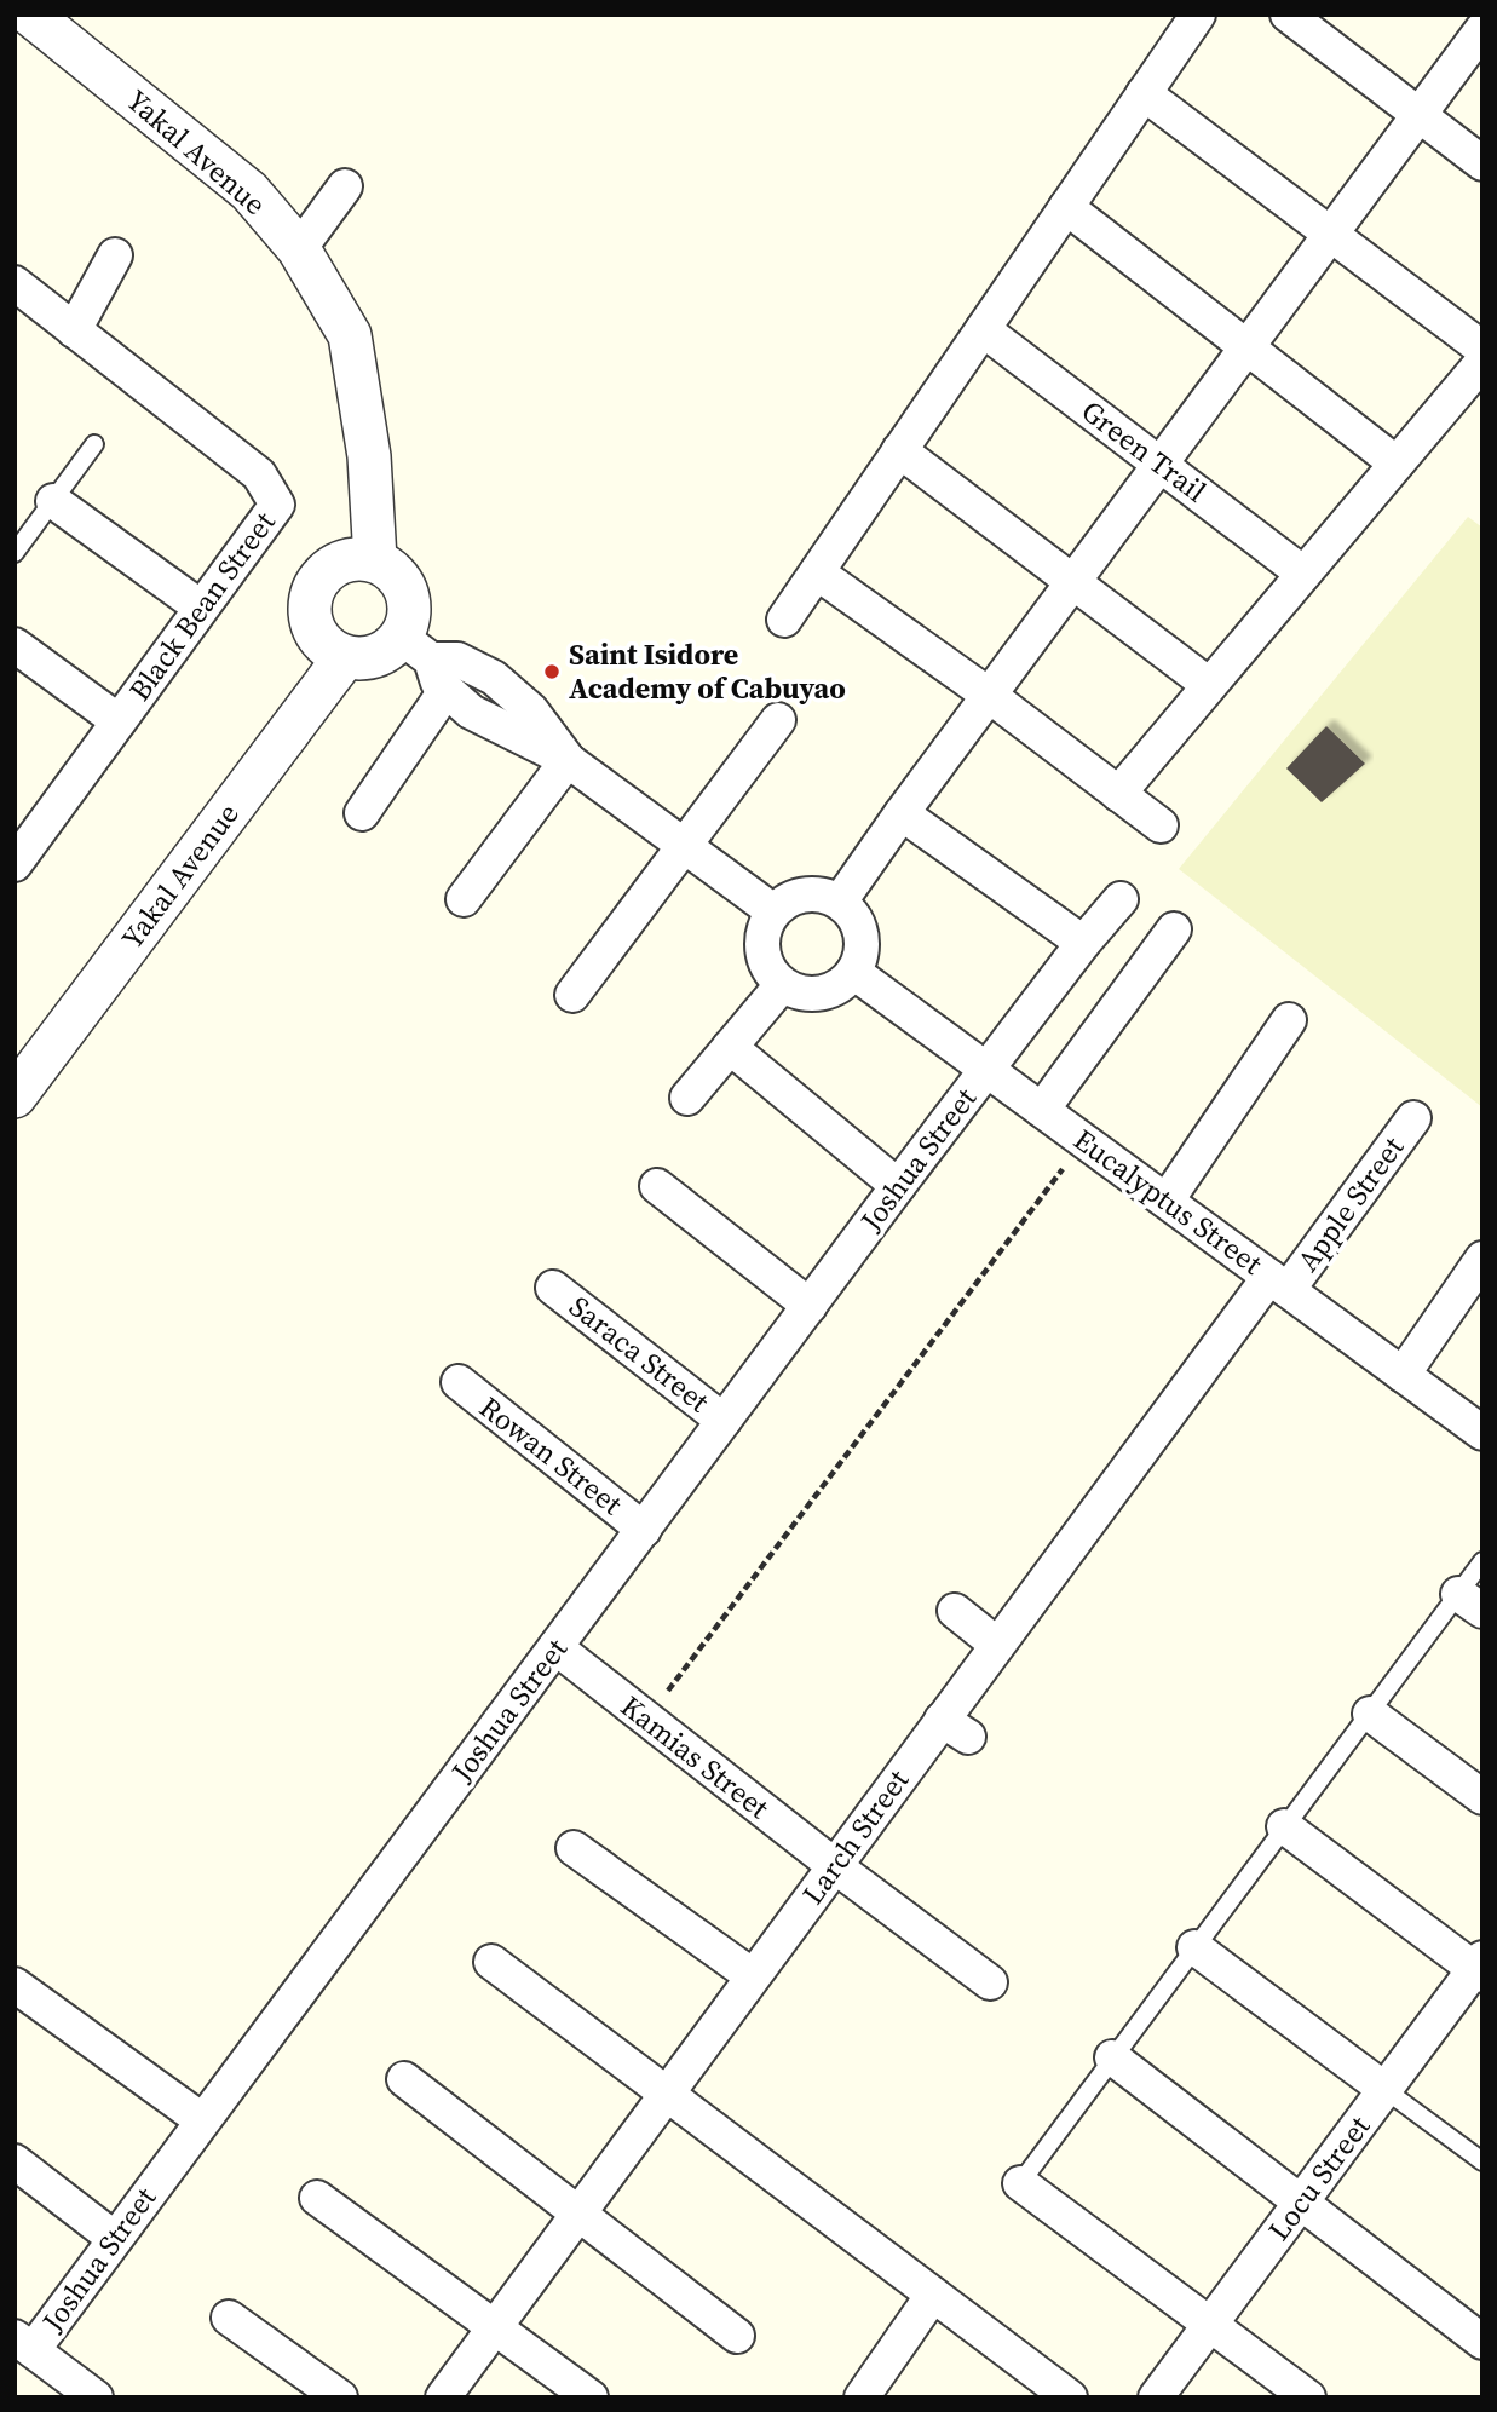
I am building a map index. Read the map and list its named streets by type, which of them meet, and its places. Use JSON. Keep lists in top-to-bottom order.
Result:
{
  "streets": {
    "street": [
      "Yakal Avenue",
      "Green Trail",
      "Black Bean Street",
      "Joshua Street",
      "Eucalyptus Street",
      "Apple Street",
      "Saraca Street",
      "Rowan Street",
      "Kamias Street",
      "Larch Street",
      "Locu Street"
    ]
  },
  "crossings": [
    ["Joshua Street", "Eucalyptus Street"],
    ["Joshua Street", "Saraca Street"],
    ["Joshua Street", "Rowan Street"],
    ["Joshua Street", "Kamias Street"],
    ["Eucalyptus Street", "Apple Street"],
    ["Eucalyptus Street", "Larch Street"],
    ["Apple Street", "Larch Street"],
    ["Kamias Street", "Larch Street"]
  ],
  "places": ["Saint Isidore Academy of Cabuyao"]
}
